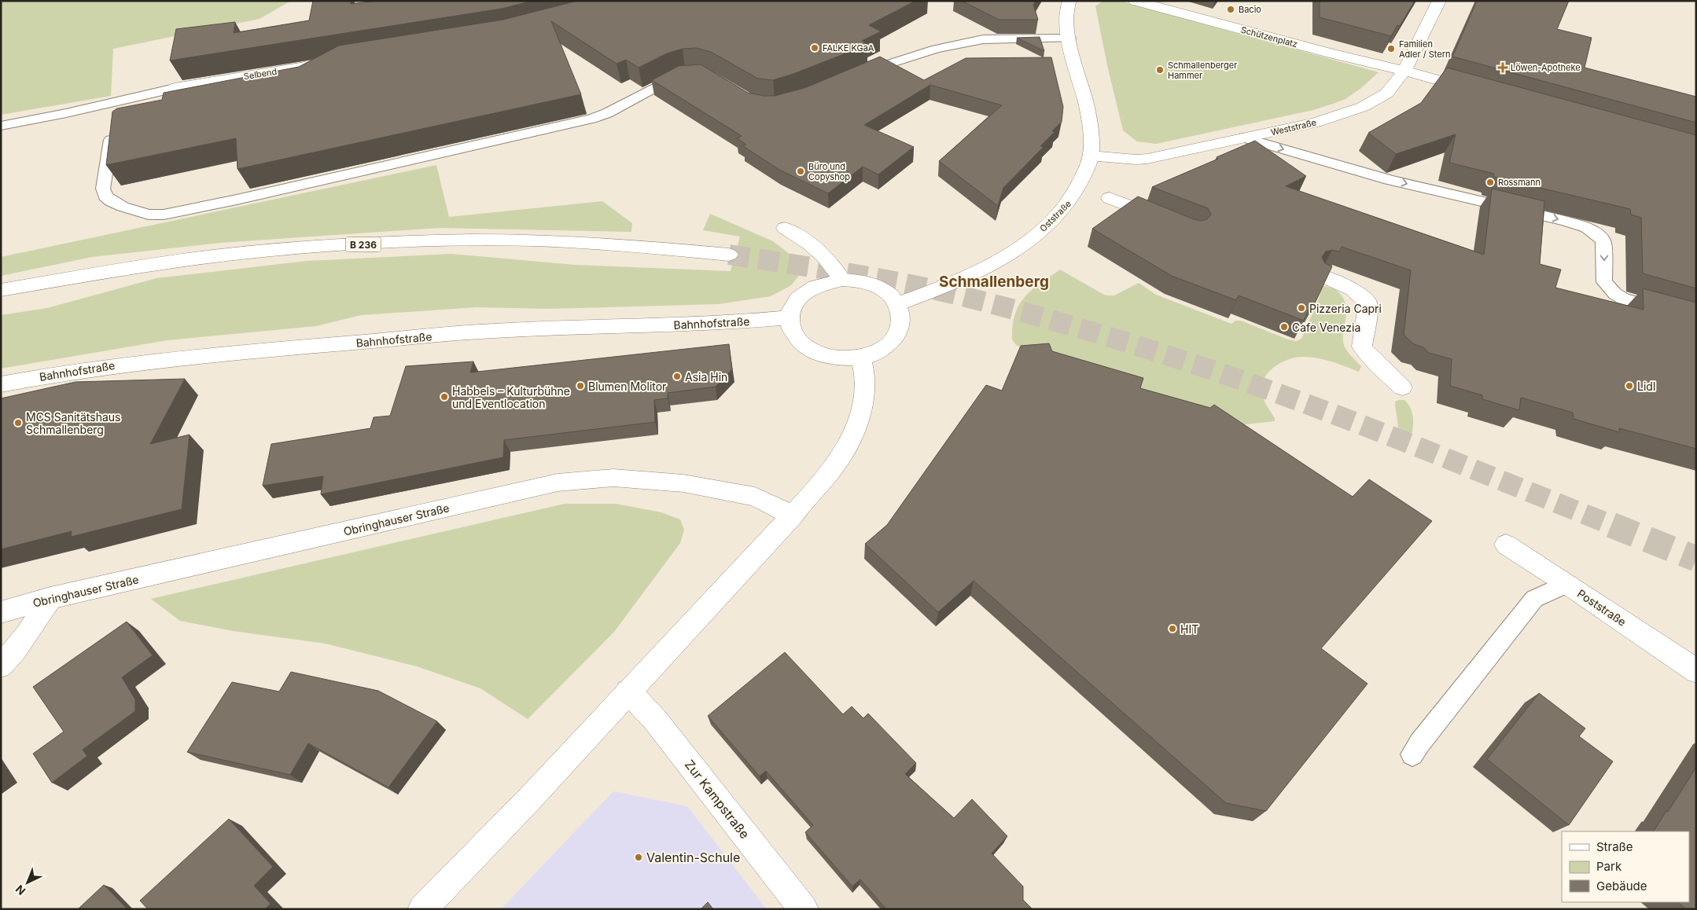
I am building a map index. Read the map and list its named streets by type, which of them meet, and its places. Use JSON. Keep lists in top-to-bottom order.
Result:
{
  "streets": {
    "street": [
      "Schützenplatz",
      "Selbend",
      "Weststraße",
      "Oststraße",
      "B 236",
      "Bahnhofstraße",
      "Obringhauser Straße",
      "Poststraße",
      "Zur Kampstraße"
    ]
  },
  "crossings": [
    ["Schützenplatz", "Weststraße"],
    ["Weststraße", "Oststraße"],
    ["Oststraße", "Bahnhofstraße"]
  ],
  "districts": ["Schmallenberg"],
  "places": {
    "other": [
      "Bacio",
      "FALKE KGaA",
      "Familien Adler / Stern",
      "Schmallenberger Hammer",
      "Büro und Copyshop",
      "Rossmann",
      "Pizzeria Capri",
      "Cafe Venezia",
      "Asia Hin",
      "Blumen Molitor",
      "Lidl",
      "Habbels – Kulturbühne und Eventlocation",
      "MCS Sanitätshaus Schmallenberg",
      "HIT",
      "Valentin-Schule"
    ],
    "health": ["Löwen-Apotheke"]
  },
  "legend": ["Straße", "Park", "Gebäude"],
  "north": "bottom left"
}
